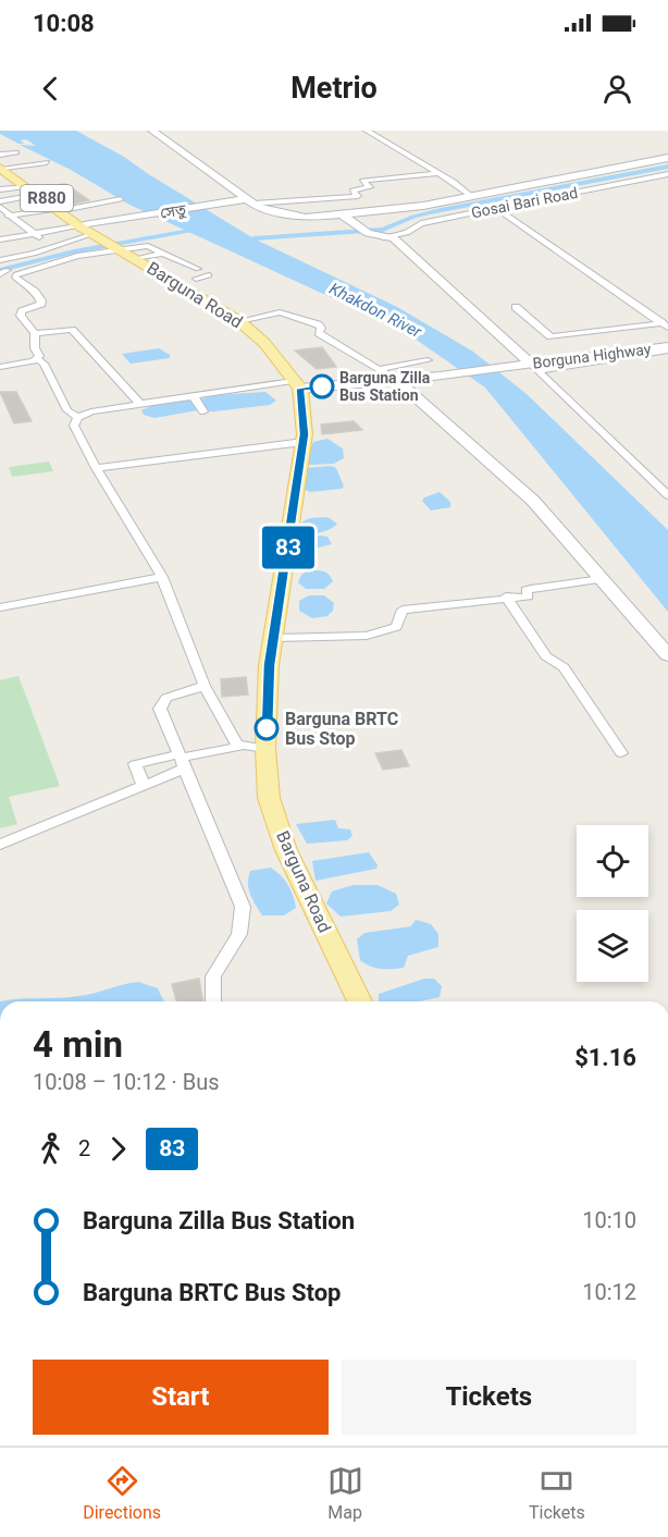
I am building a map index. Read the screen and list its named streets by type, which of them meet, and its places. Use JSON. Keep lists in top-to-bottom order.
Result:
{
  "streets": {
    "main road": ["R880", "Barguna Road"],
    "street": ["Gosai Bari Road", "সেতু", "Borguna Highway"]
  },
  "crossings": [
    ["সেতু", "Barguna Road"],
    ["Barguna Road", "Borguna Highway"]
  ],
  "water": ["Khakdon River"],
  "places": ["Barguna Zilla Bus Station", "Barguna BRTC Bus Stop"],
  "lines": ["bus line 83"],
  "page": {
    "status": "10:08",
    "header": "Metrio",
    "on_map": "83",
    "heading": ["4 min", "10:08 – 10:12 · Bus", "$1.16"],
    "legs": ["2", "83"],
    "list": [
      {
        "name": "Barguna Zilla Bus Station",
        "value": "10:10"
      },
      {
        "name": "Barguna BRTC Bus Stop",
        "value": "10:12"
      }
    ],
    "buttons": ["Start", "Tickets"],
    "tabs": ["Directions", "Map", "Tickets"]
  }
}
